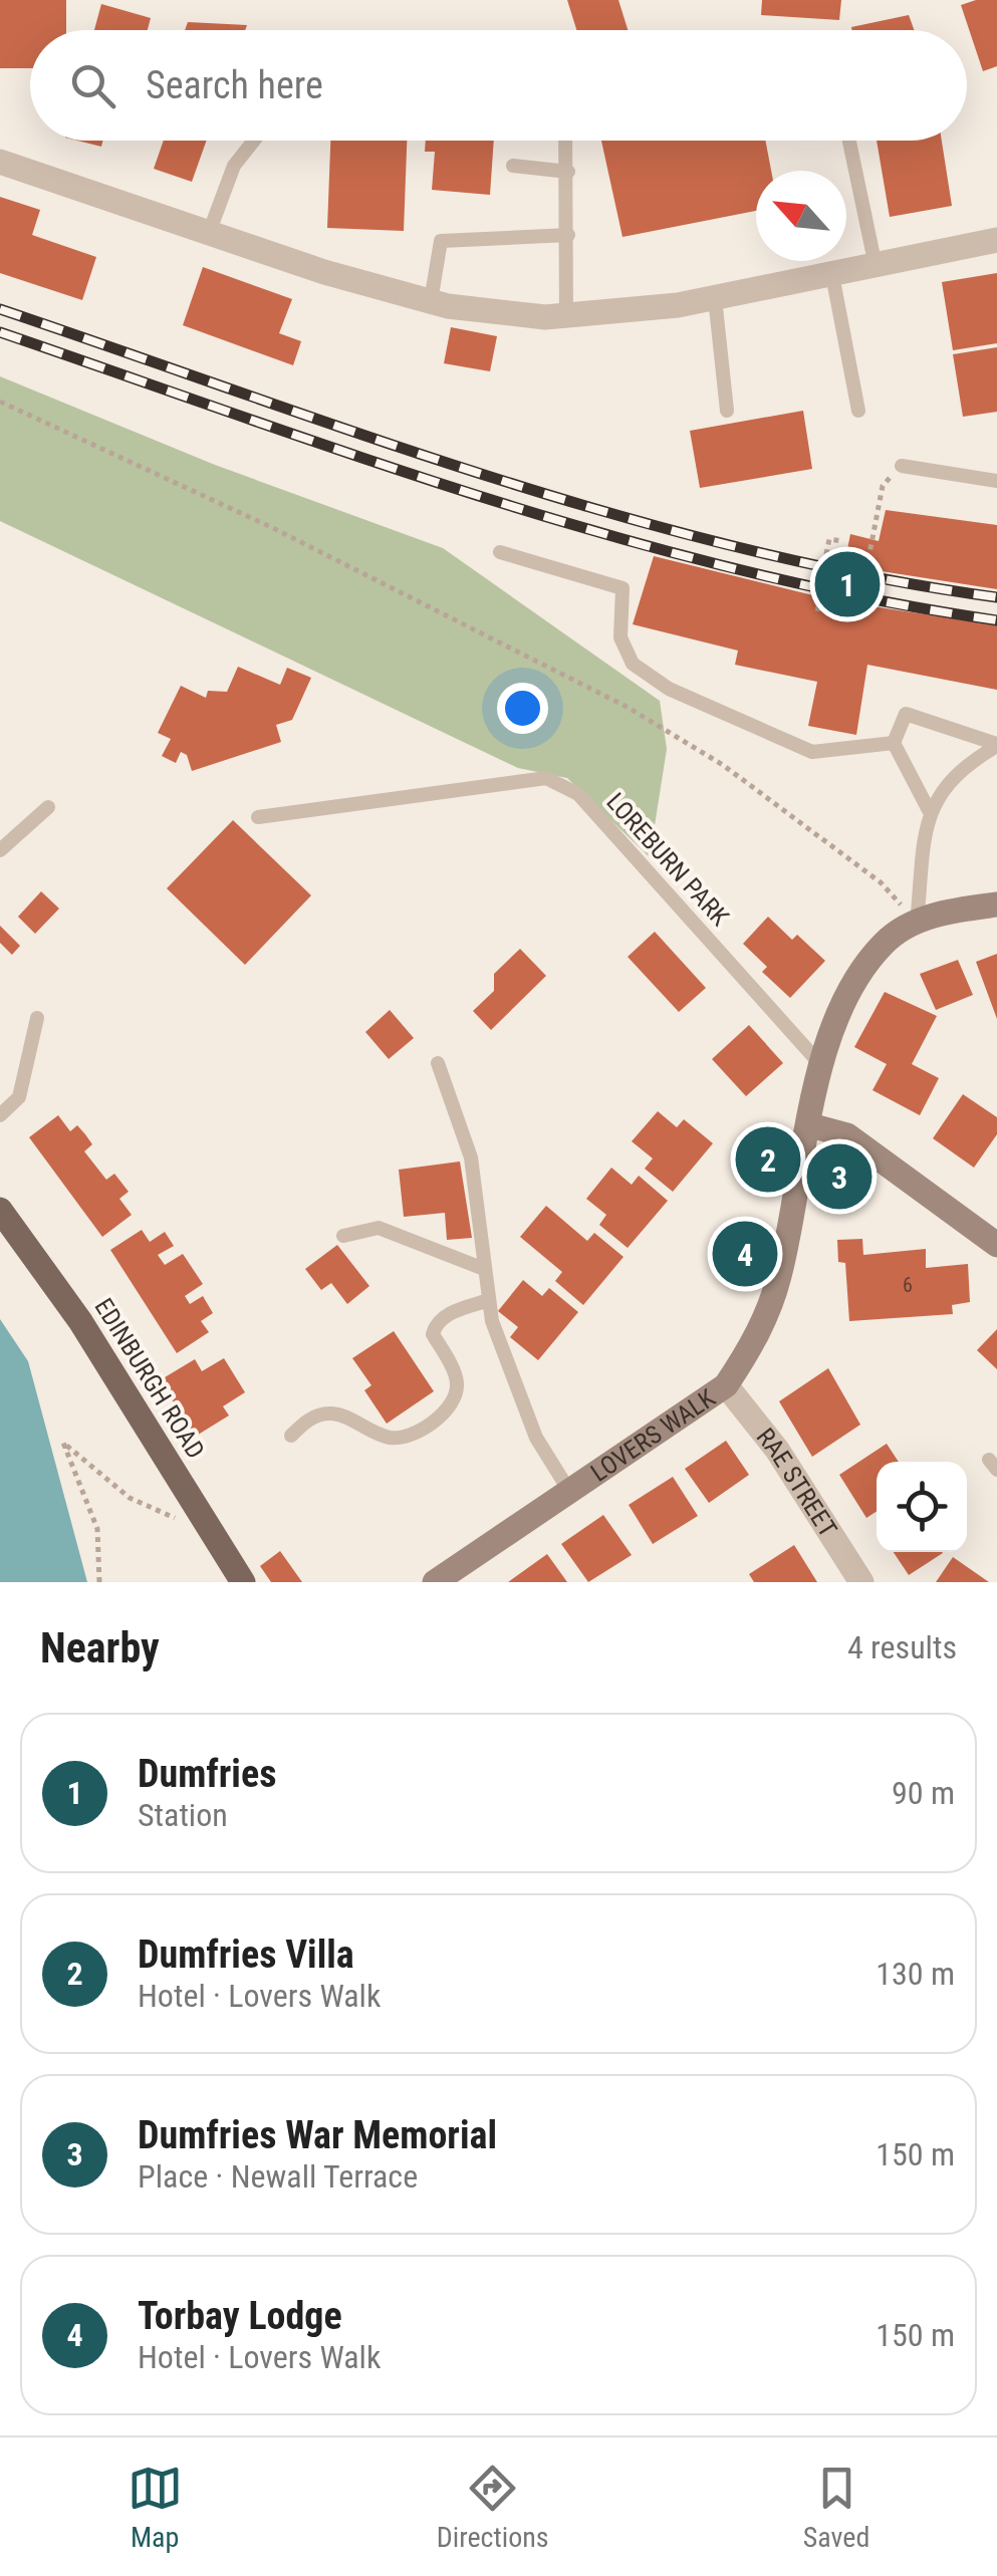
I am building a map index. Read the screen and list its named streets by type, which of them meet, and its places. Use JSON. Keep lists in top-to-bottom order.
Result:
{
  "streets": {
    "main road": ["EDINBURGH ROAD"],
    "street": ["LOVERS WALK", "RAE STREET"],
    "lane": ["LOREBURN PARK"]
  },
  "crossings": [
    ["LOREBURN PARK", "LOVERS WALK"],
    ["LOVERS WALK", "RAE STREET"]
  ],
  "house_numbers": ["6"],
  "north": "top left",
  "page": {
    "search": "Search here",
    "pins": [
      "1",
      "2",
      "3",
      "4"
    ],
    "heading": ["Nearby", "4 results"],
    "list": [
      {
        "mark": "1",
        "name": "Dumfries",
        "note": "Station",
        "value": "90 m"
      },
      {
        "mark": "2",
        "name": "Dumfries Villa",
        "note": "Hotel · Lovers Walk",
        "value": "130 m"
      },
      {
        "mark": "3",
        "name": "Dumfries War Memorial",
        "note": "Place · Newall Terrace",
        "value": "150 m"
      },
      {
        "mark": "4",
        "name": "Torbay Lodge",
        "note": "Hotel · Lovers Walk",
        "value": "150 m"
      }
    ],
    "nav": ["Map", "Directions", "Saved"]
  }
}
